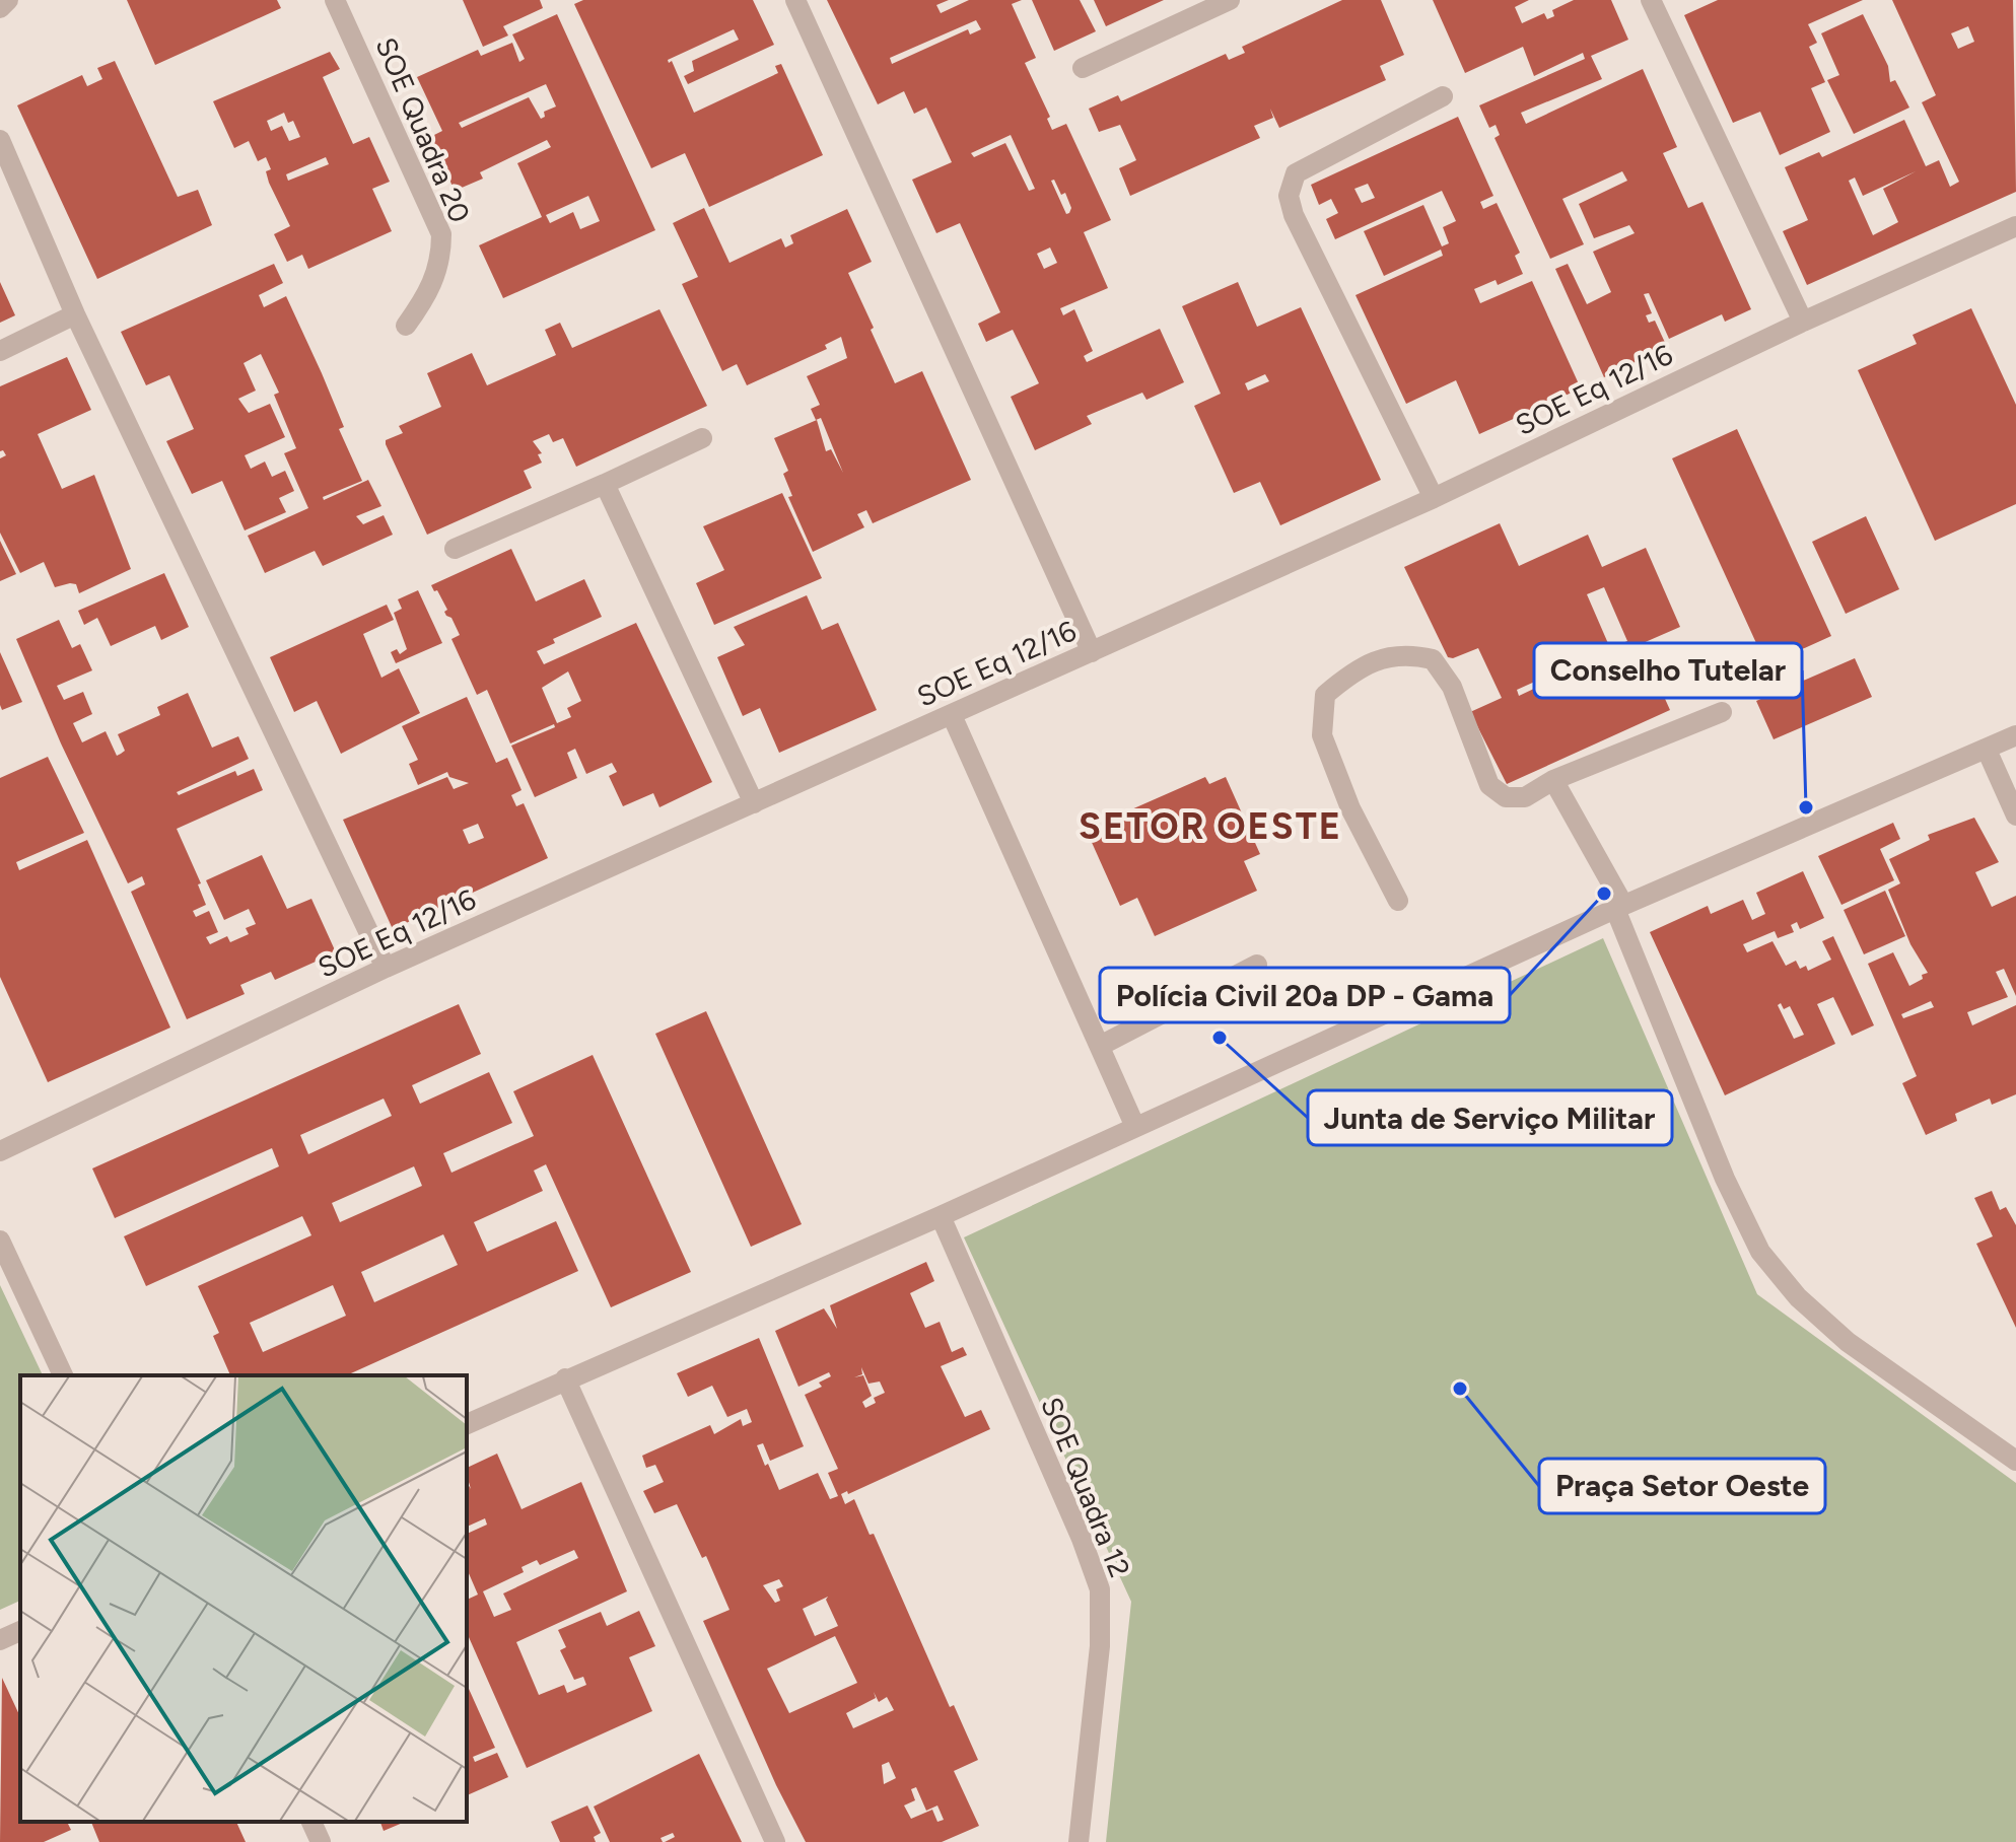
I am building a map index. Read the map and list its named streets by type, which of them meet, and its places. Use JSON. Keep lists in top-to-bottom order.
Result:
{
  "streets": {
    "street": ["SOE Quadra 20", "SOE Eq 12/16", "SOE Quadra 12"]
  },
  "districts": ["SETOR OESTE"],
  "places": [
    "Conselho Tutelar",
    "Polícia Civil 20a DP - Gama",
    "Junta de Serviço Militar",
    "Praça Setor Oeste"
  ]
}
